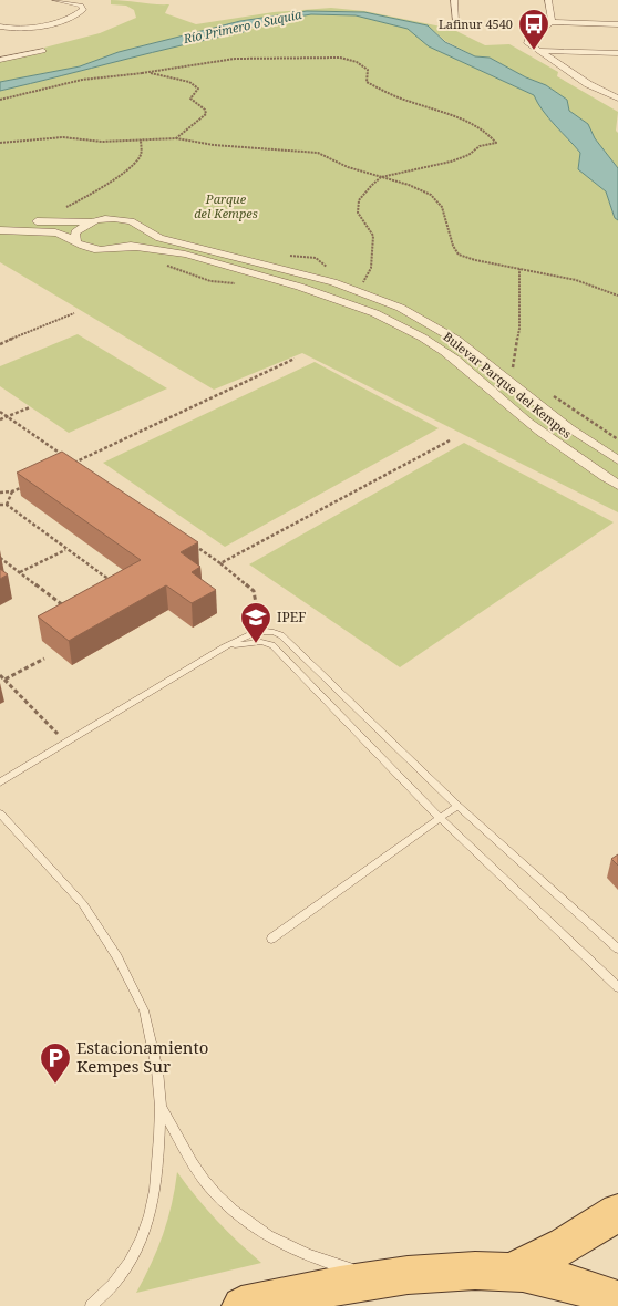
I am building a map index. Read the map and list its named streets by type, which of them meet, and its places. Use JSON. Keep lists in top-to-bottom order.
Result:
{
  "streets": {
    "street": ["Bulevar Parque del Kempes"]
  },
  "water": ["Río Primero o Suquía"],
  "parks": ["Parque del Kempes"],
  "places": {
    "bus stop": ["Lafinur 4540"],
    "school or university": ["IPEF"],
    "parking": ["Estacionamiento Kempes Sur"]
  }
}
